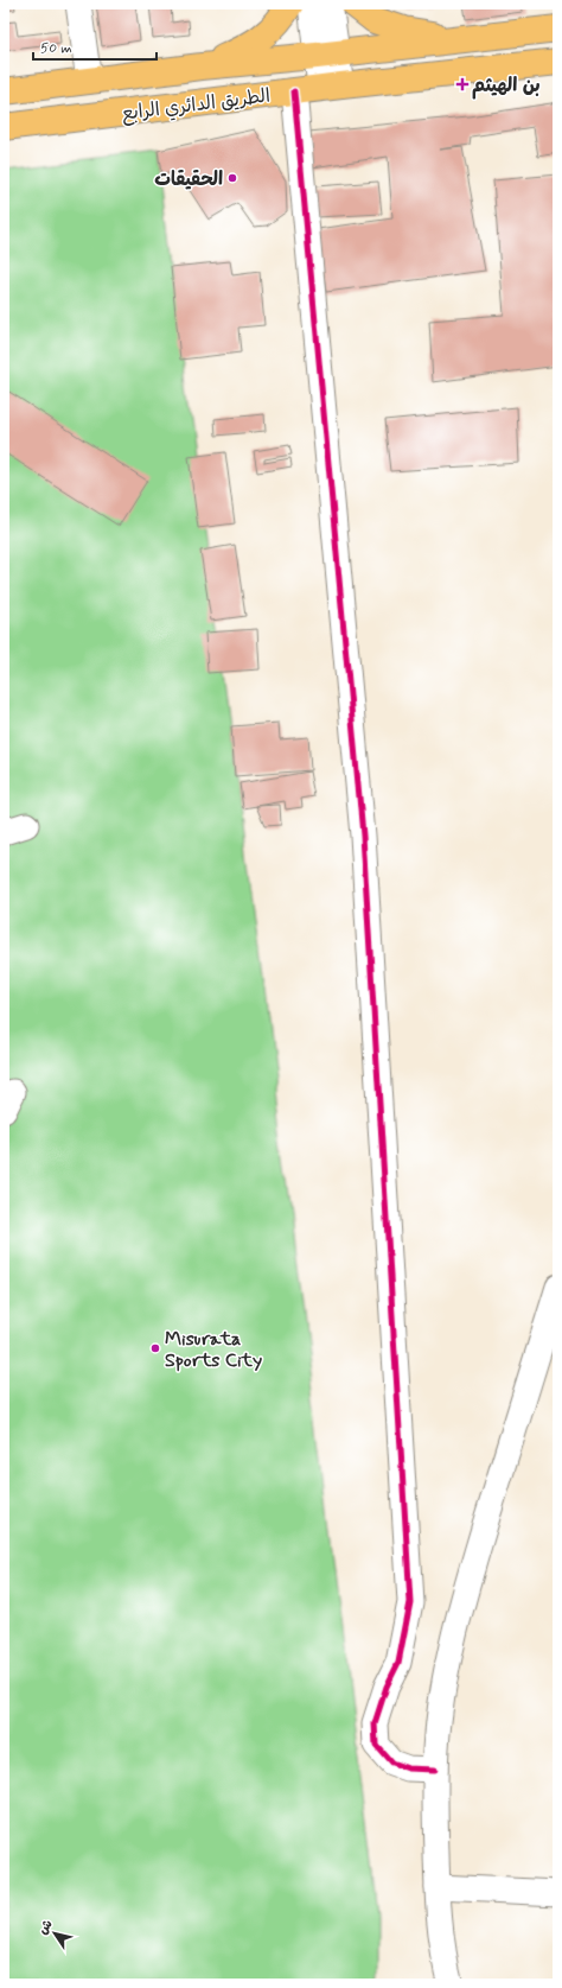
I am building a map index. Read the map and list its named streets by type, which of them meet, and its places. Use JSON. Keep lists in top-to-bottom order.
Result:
{
  "streets": {
    "main road": ["الطريق الدائري الرابع"]
  },
  "places": {
    "health": ["بن الهيثم"],
    "other": ["الحقيقات", "Misurata Sports City"]
  },
  "scale_bar": "50 m",
  "north": "top left"
}
